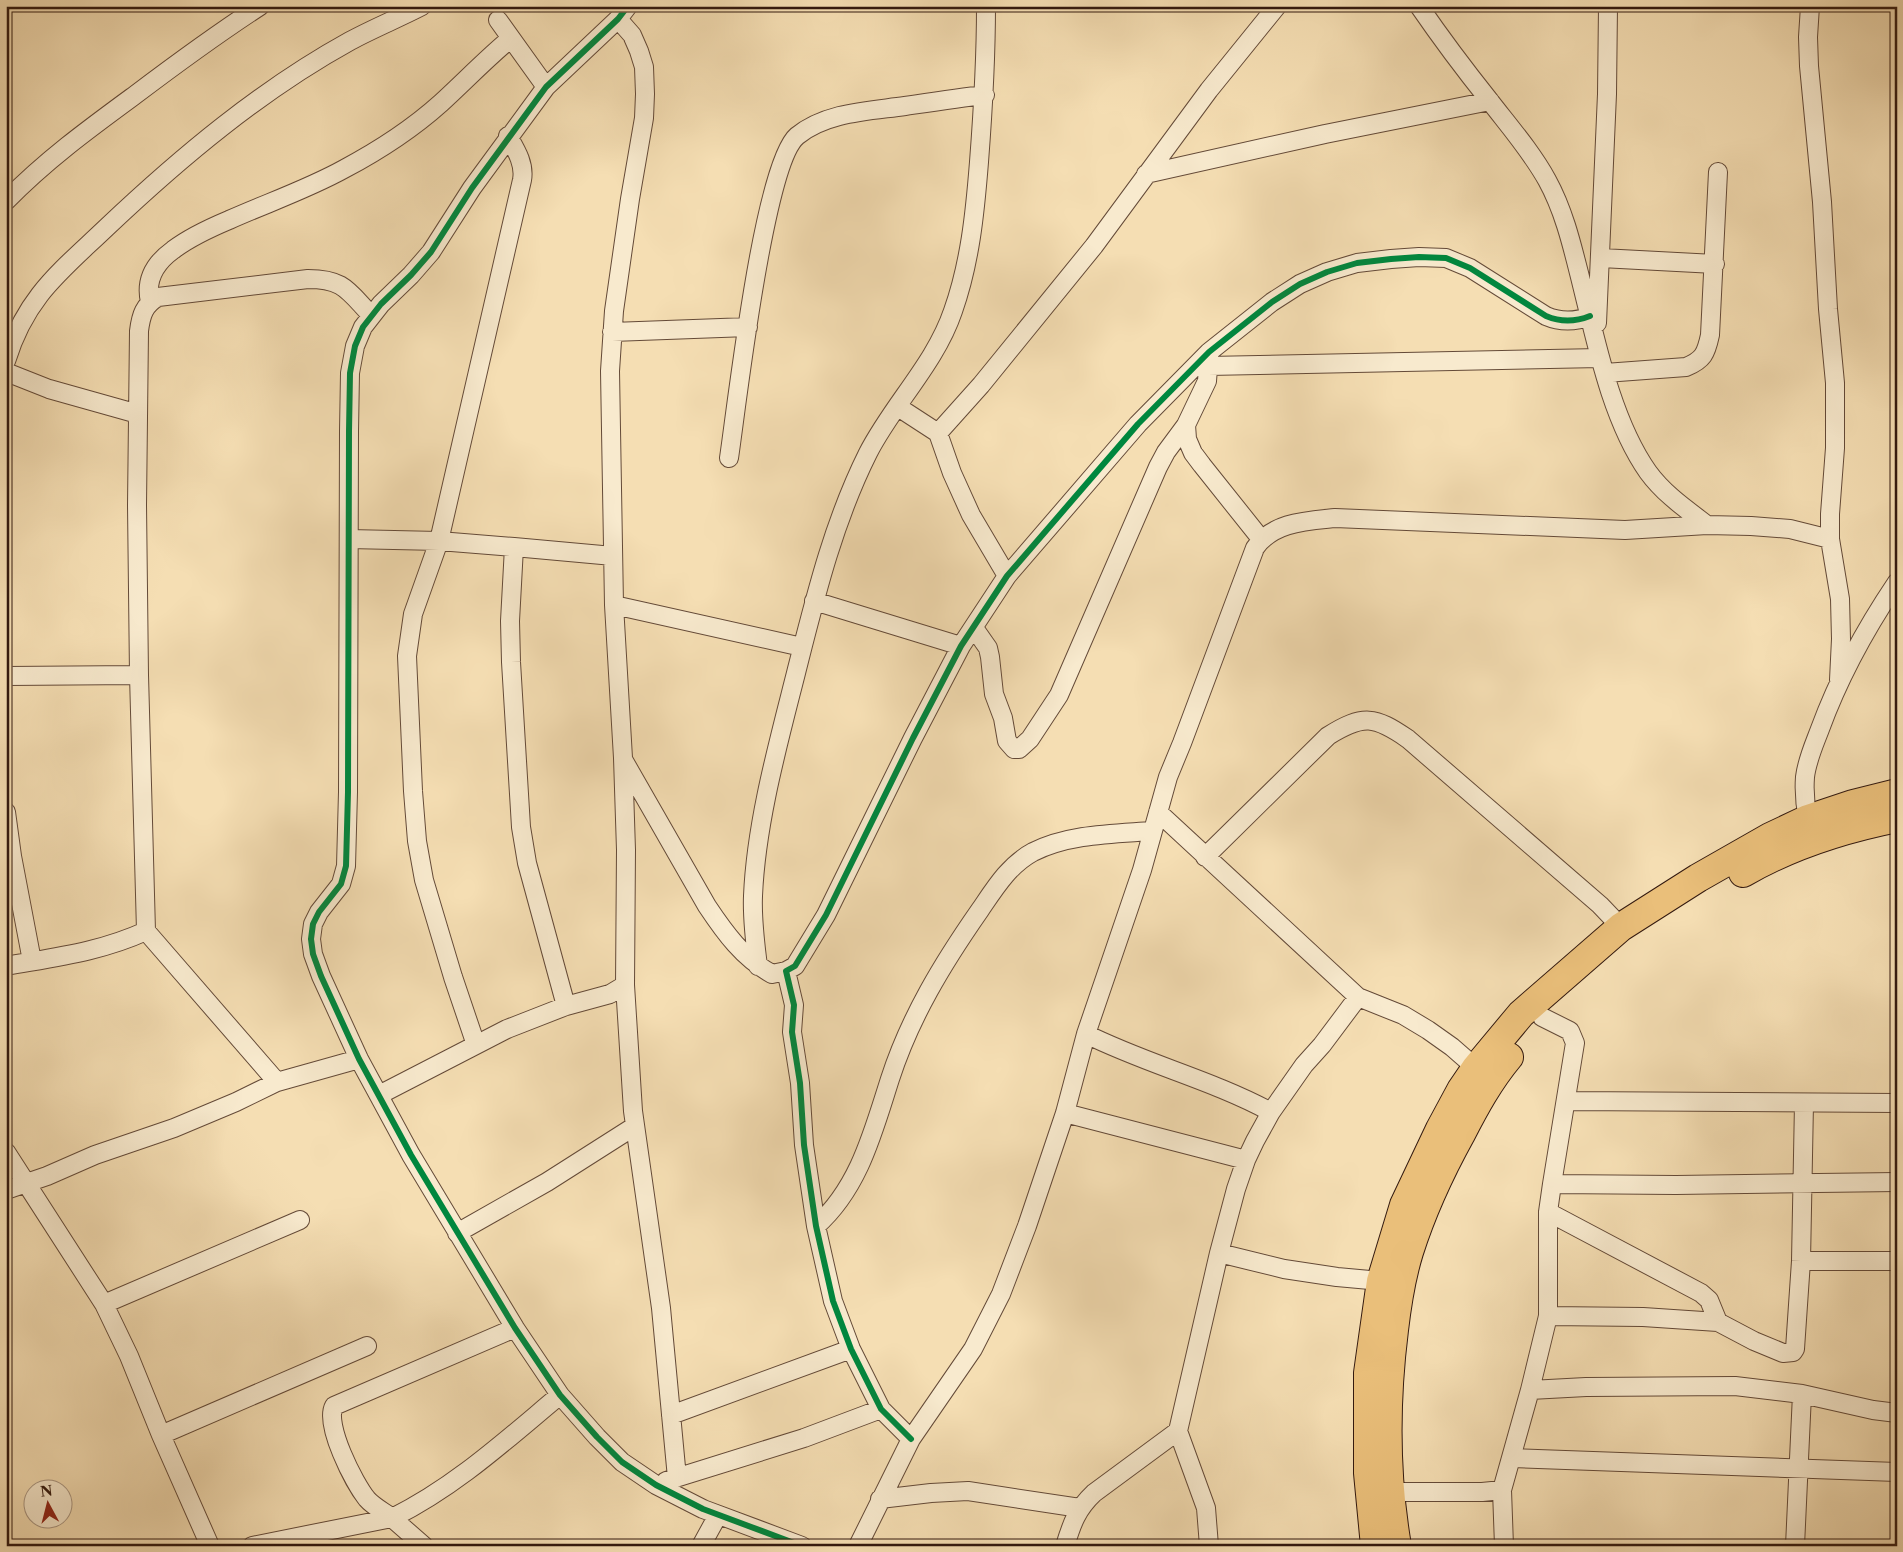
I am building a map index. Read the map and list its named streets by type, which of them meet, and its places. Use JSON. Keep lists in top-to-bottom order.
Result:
{
  "north": "top"
}
